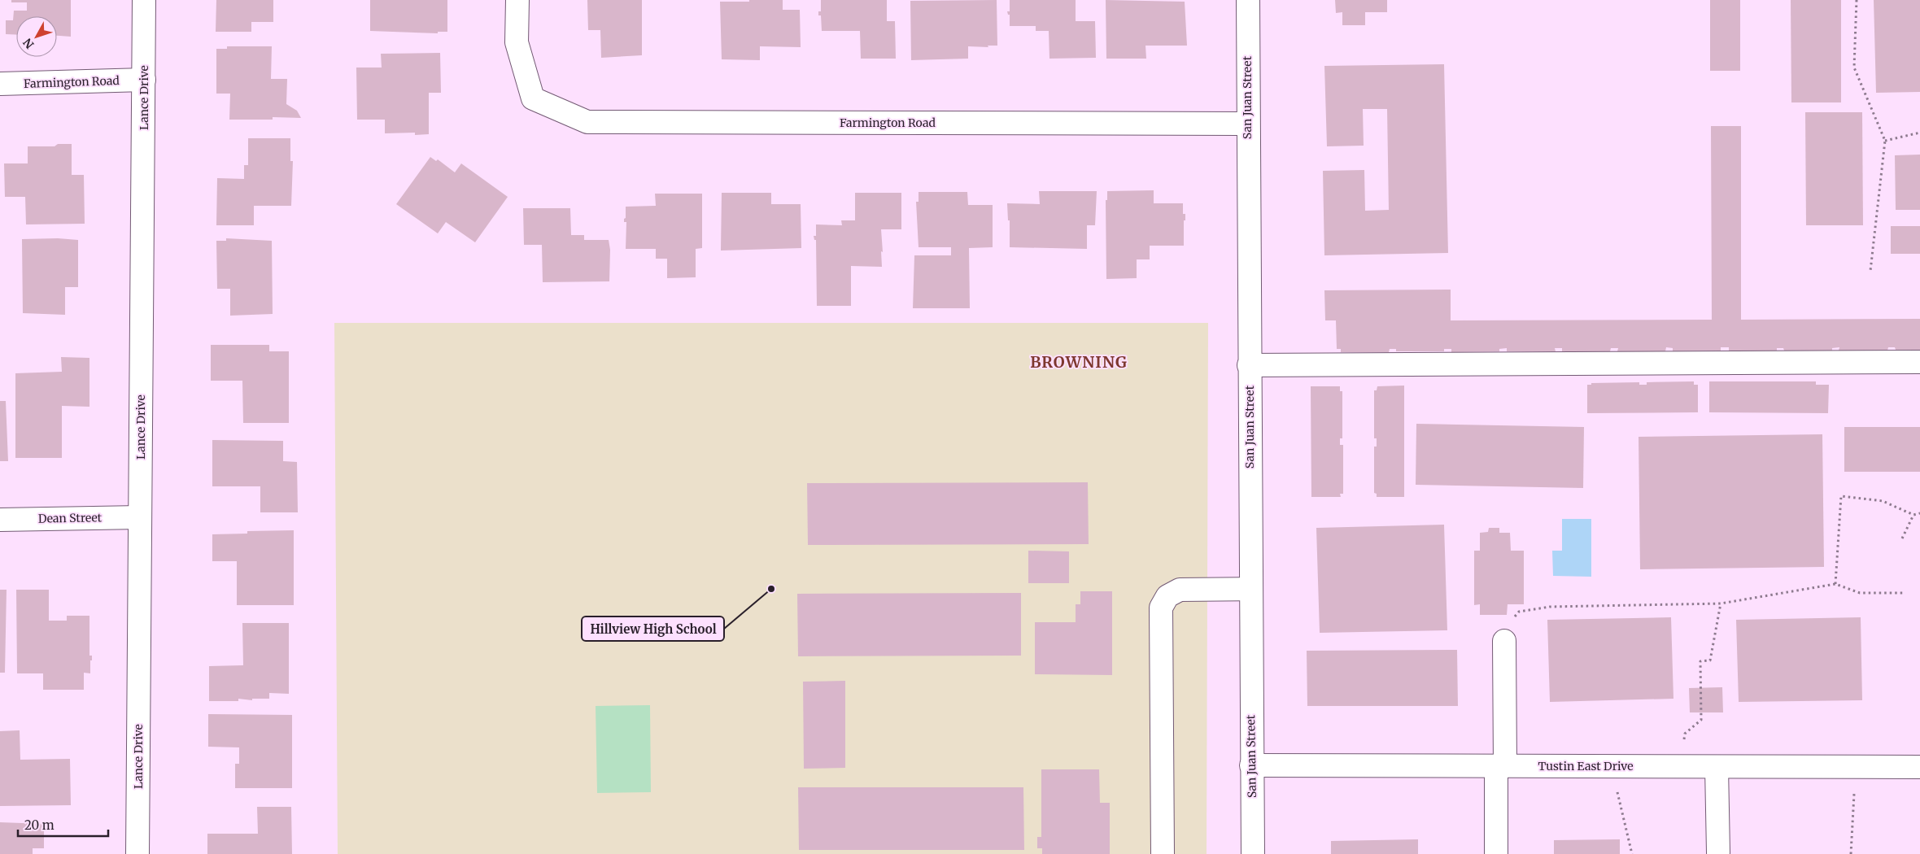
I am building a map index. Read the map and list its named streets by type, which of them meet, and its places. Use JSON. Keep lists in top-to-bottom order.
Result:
{
  "streets": {
    "street": [
      "Farmington Road",
      "Lance Drive",
      "San Juan Street",
      "Dean Street",
      "Tustin East Drive"
    ]
  },
  "crossings": [
    ["Farmington Road", "Lance Drive"],
    ["Farmington Road", "San Juan Street"],
    ["Lance Drive", "Dean Street"],
    ["San Juan Street", "Tustin East Drive"]
  ],
  "districts": ["BROWNING"],
  "places": ["Hillview High School"],
  "scale_bar": "20 m",
  "north": "bottom left"
}
